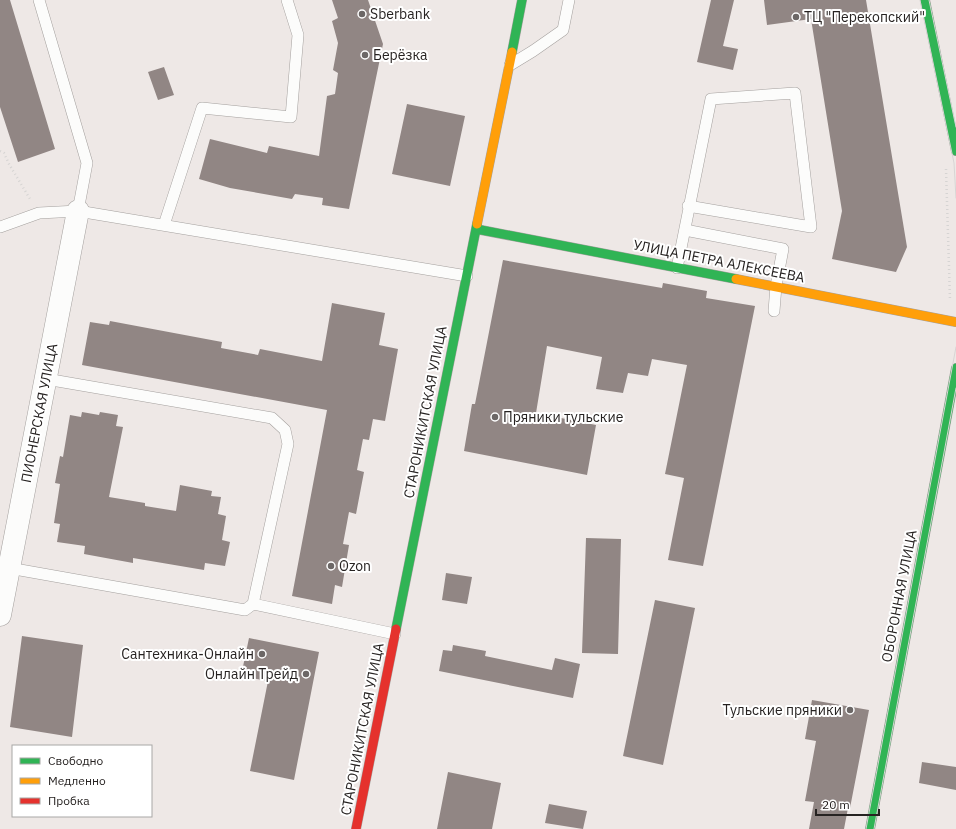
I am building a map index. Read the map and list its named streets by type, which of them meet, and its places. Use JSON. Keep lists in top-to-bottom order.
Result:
{
  "streets": {
    "main road": ["УЛИЦА ПЕТРА АЛЕКСЕЕВА", "СТАРОНИКИТСКАЯ УЛИЦА", "ОБОРОННАЯ УЛИЦА"],
    "street": ["ПИОНЕРСКАЯ УЛИЦА"]
  },
  "crossings": [
    ["УЛИЦА ПЕТРА АЛЕКСЕЕВА", "СТАРОНИКИТСКАЯ УЛИЦА"]
  ],
  "places": [
    "Sberbank",
    "ТЦ \"Перекопский\"",
    "Берёзка",
    "Пряники тульские",
    "Ozon",
    "Сантехника-Онлайн",
    "Онлайн Трейд",
    "Тульские пряники"
  ],
  "legend": ["Свободно", "Медленно", "Пробка"],
  "scale_bar": "20 m"
}
